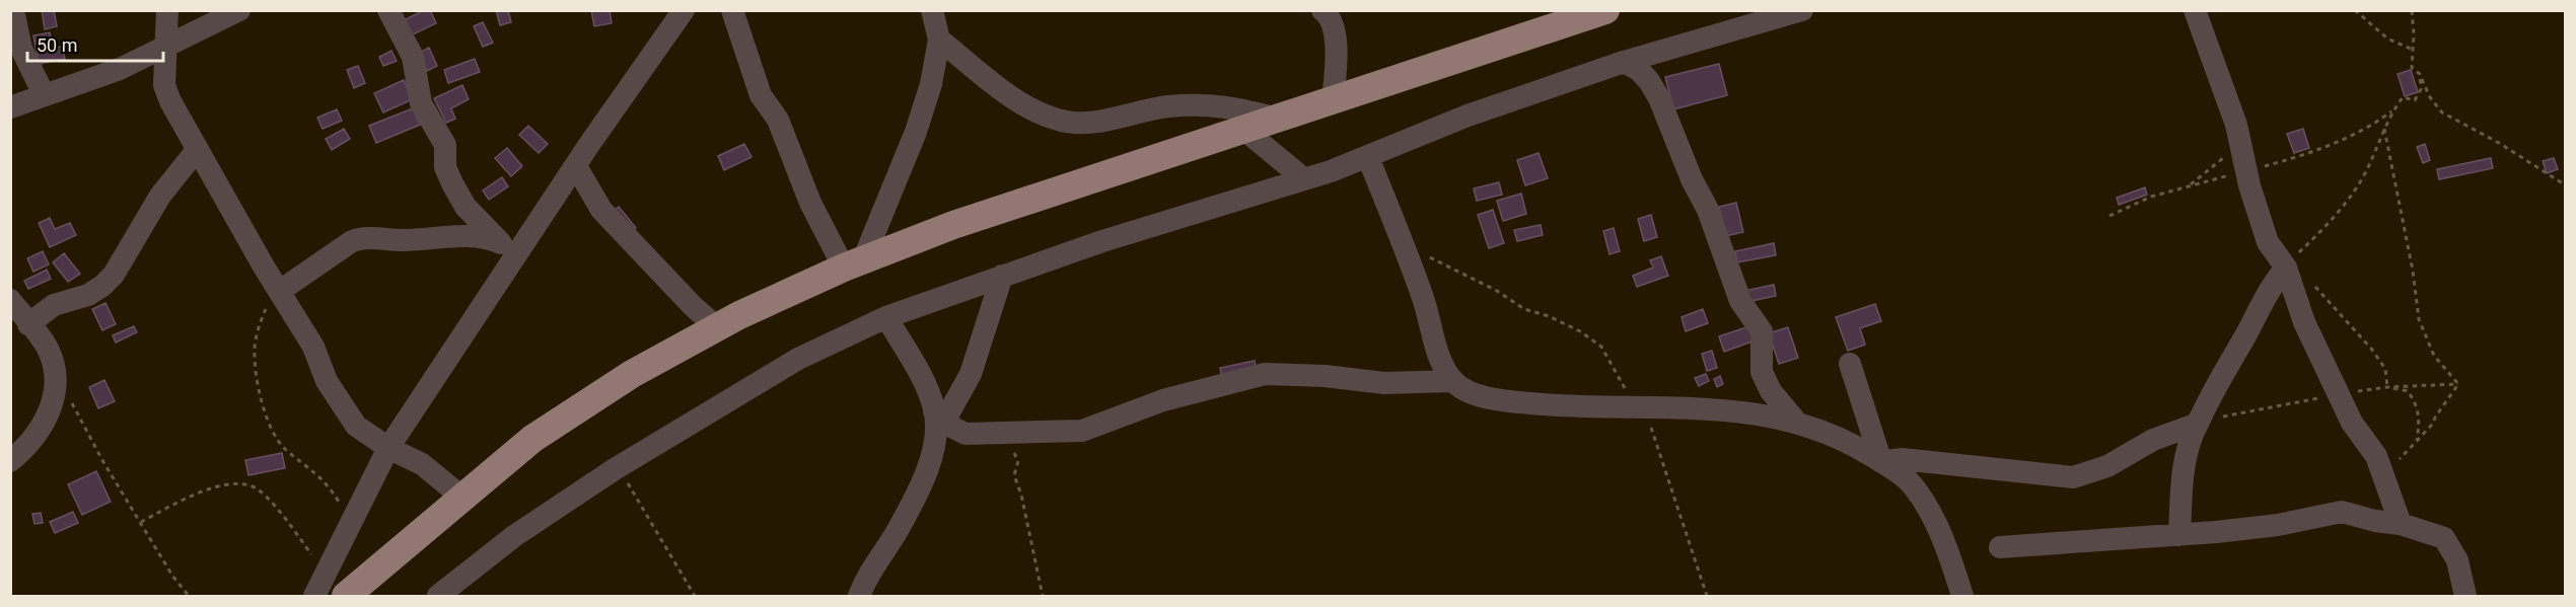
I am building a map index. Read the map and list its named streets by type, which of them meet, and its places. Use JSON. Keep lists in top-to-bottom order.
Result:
{
  "scale_bar": "50 m"
}
